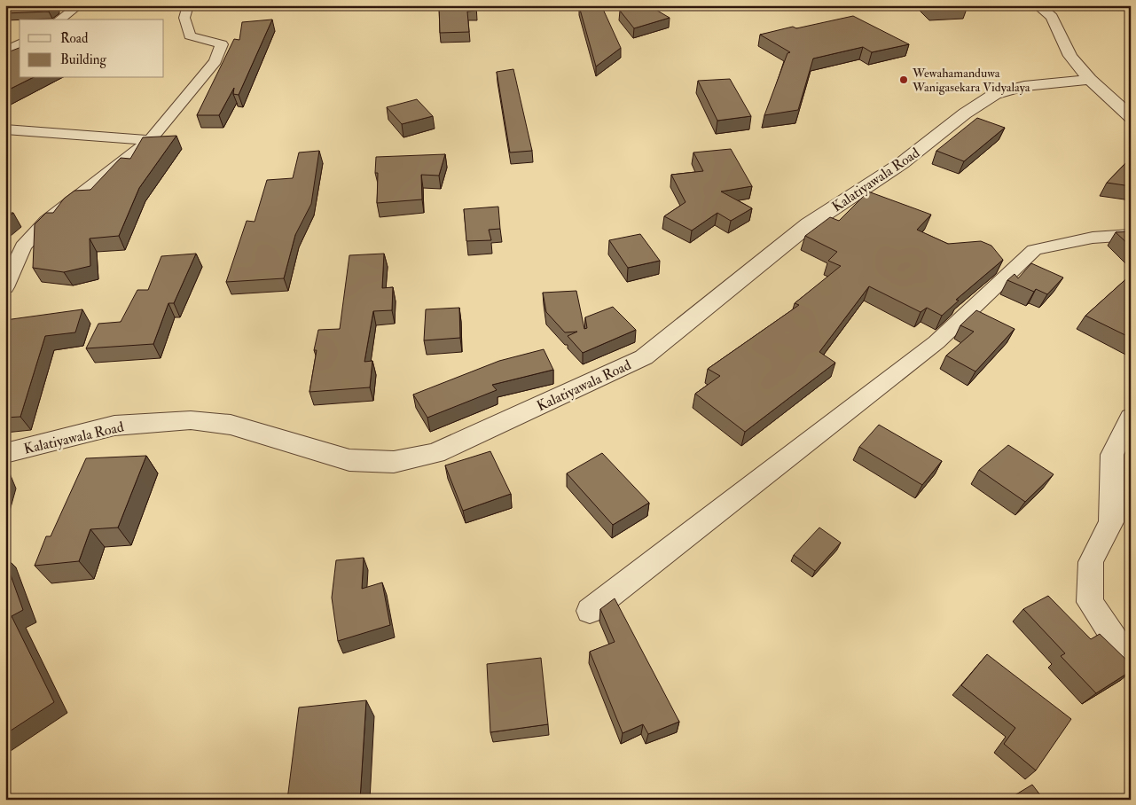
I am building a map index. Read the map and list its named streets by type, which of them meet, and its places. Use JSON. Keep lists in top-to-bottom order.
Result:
{
  "streets": {
    "street": ["Kalatiyawala Road"]
  },
  "places": ["Wewahamanduwa Wanigasekara Vidyalaya"],
  "legend": ["Road", "Building"]
}
